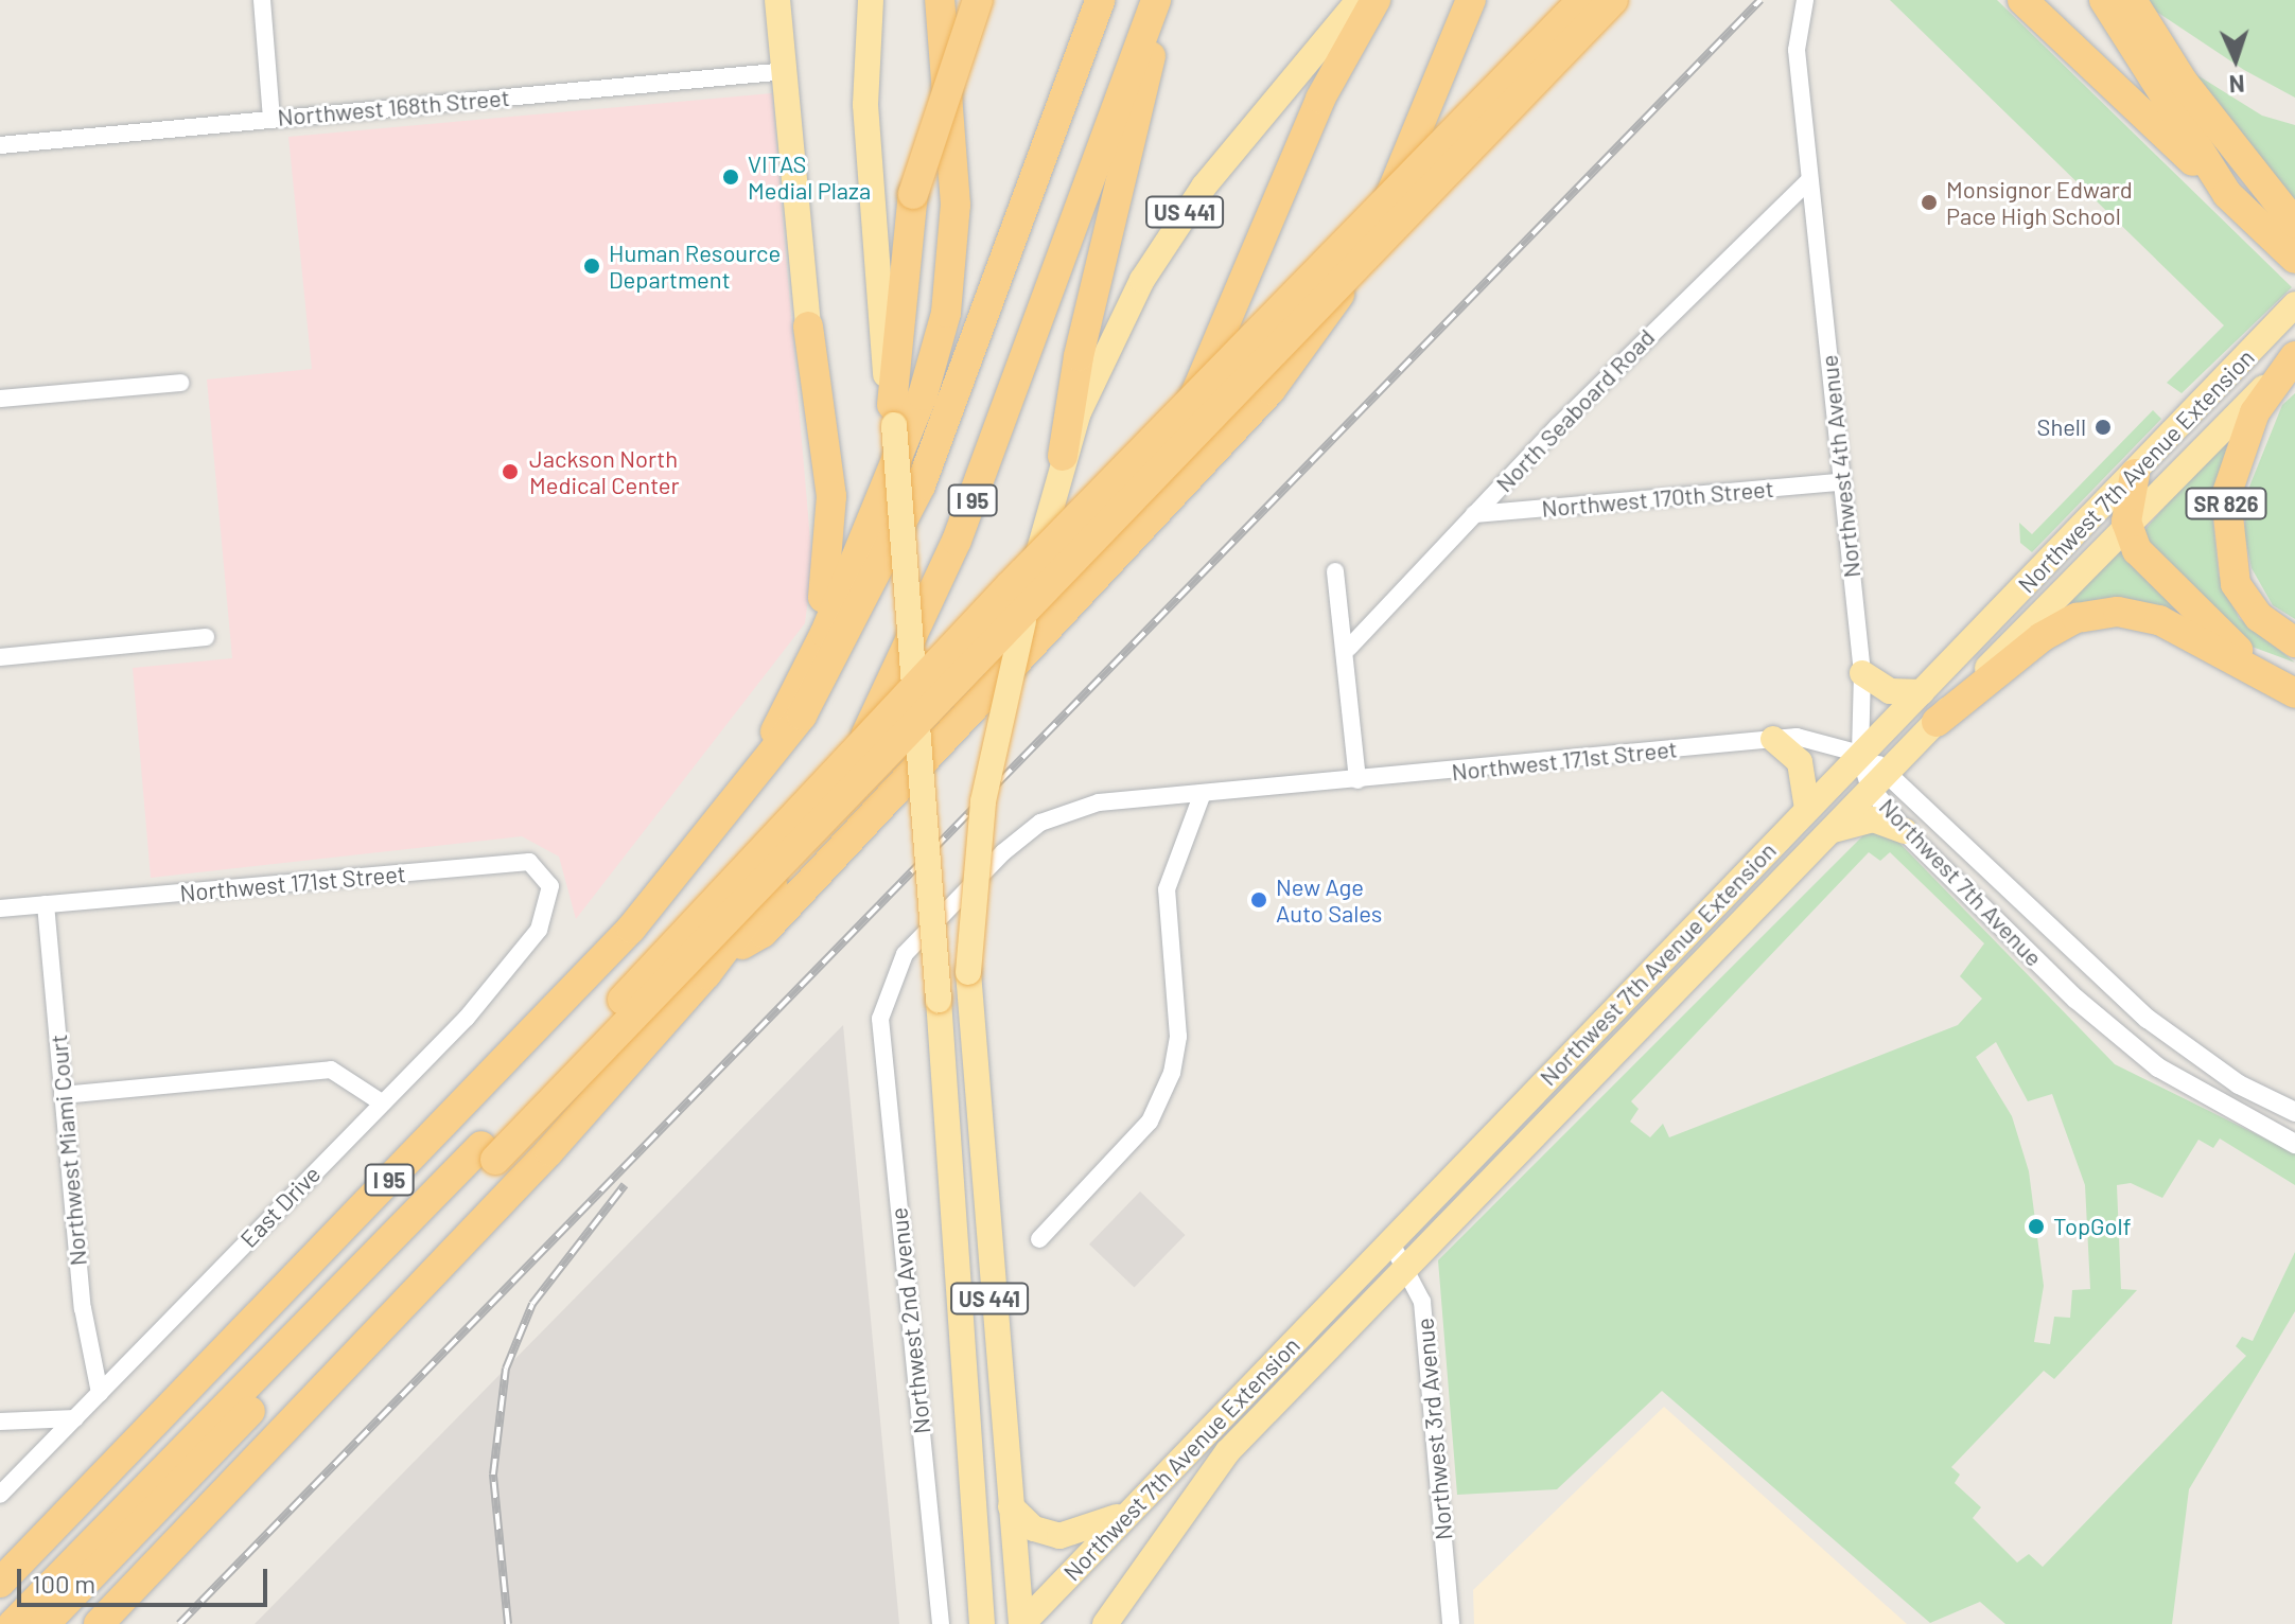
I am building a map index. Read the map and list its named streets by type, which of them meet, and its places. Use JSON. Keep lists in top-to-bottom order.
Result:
{
  "streets": {
    "highway": ["I 95", "SR 826"],
    "main road": ["US 441", "Northwest 7th Avenue Extension"],
    "street": [
      "Northwest 168th Street",
      "North Seaboard Road",
      "Northwest 4th Avenue",
      "Northwest 170th Street",
      "Northwest 171st Street",
      "Northwest 7th Avenue",
      "Northwest Miami Court",
      "East Drive",
      "Northwest 2nd Avenue",
      "Northwest 3rd Avenue"
    ]
  },
  "crossings": [
    ["US 441", "Northwest 7th Avenue Extension"],
    ["North Seaboard Road", "Northwest 4th Avenue"],
    ["North Seaboard Road", "Northwest 170th Street"],
    ["Northwest 4th Avenue", "Northwest 7th Avenue Extension"],
    ["Northwest 4th Avenue", "Northwest 170th Street"],
    ["Northwest 4th Avenue", "Northwest 171st Street"],
    ["Northwest 4th Avenue", "Northwest 7th Avenue"],
    ["Northwest 7th Avenue Extension", "SR 826"],
    ["Northwest 7th Avenue Extension", "Northwest 171st Street"],
    ["Northwest 7th Avenue Extension", "Northwest 7th Avenue"],
    ["Northwest 7th Avenue Extension", "Northwest 3rd Avenue"],
    ["Northwest 171st Street", "Northwest 7th Avenue"],
    ["Northwest 171st Street", "Northwest Miami Court"],
    ["Northwest 171st Street", "East Drive"],
    ["Northwest 171st Street", "Northwest 2nd Avenue"],
    ["Northwest Miami Court", "East Drive"]
  ],
  "places": [
    "VITAS Medial Plaza",
    "Monsignor Edward Pace High School",
    "Human Resource Department",
    "Shell",
    "Jackson North Medical Center",
    "New Age Auto Sales",
    "TopGolf"
  ],
  "scale_bar": "100 m",
  "north": "bottom"
}
